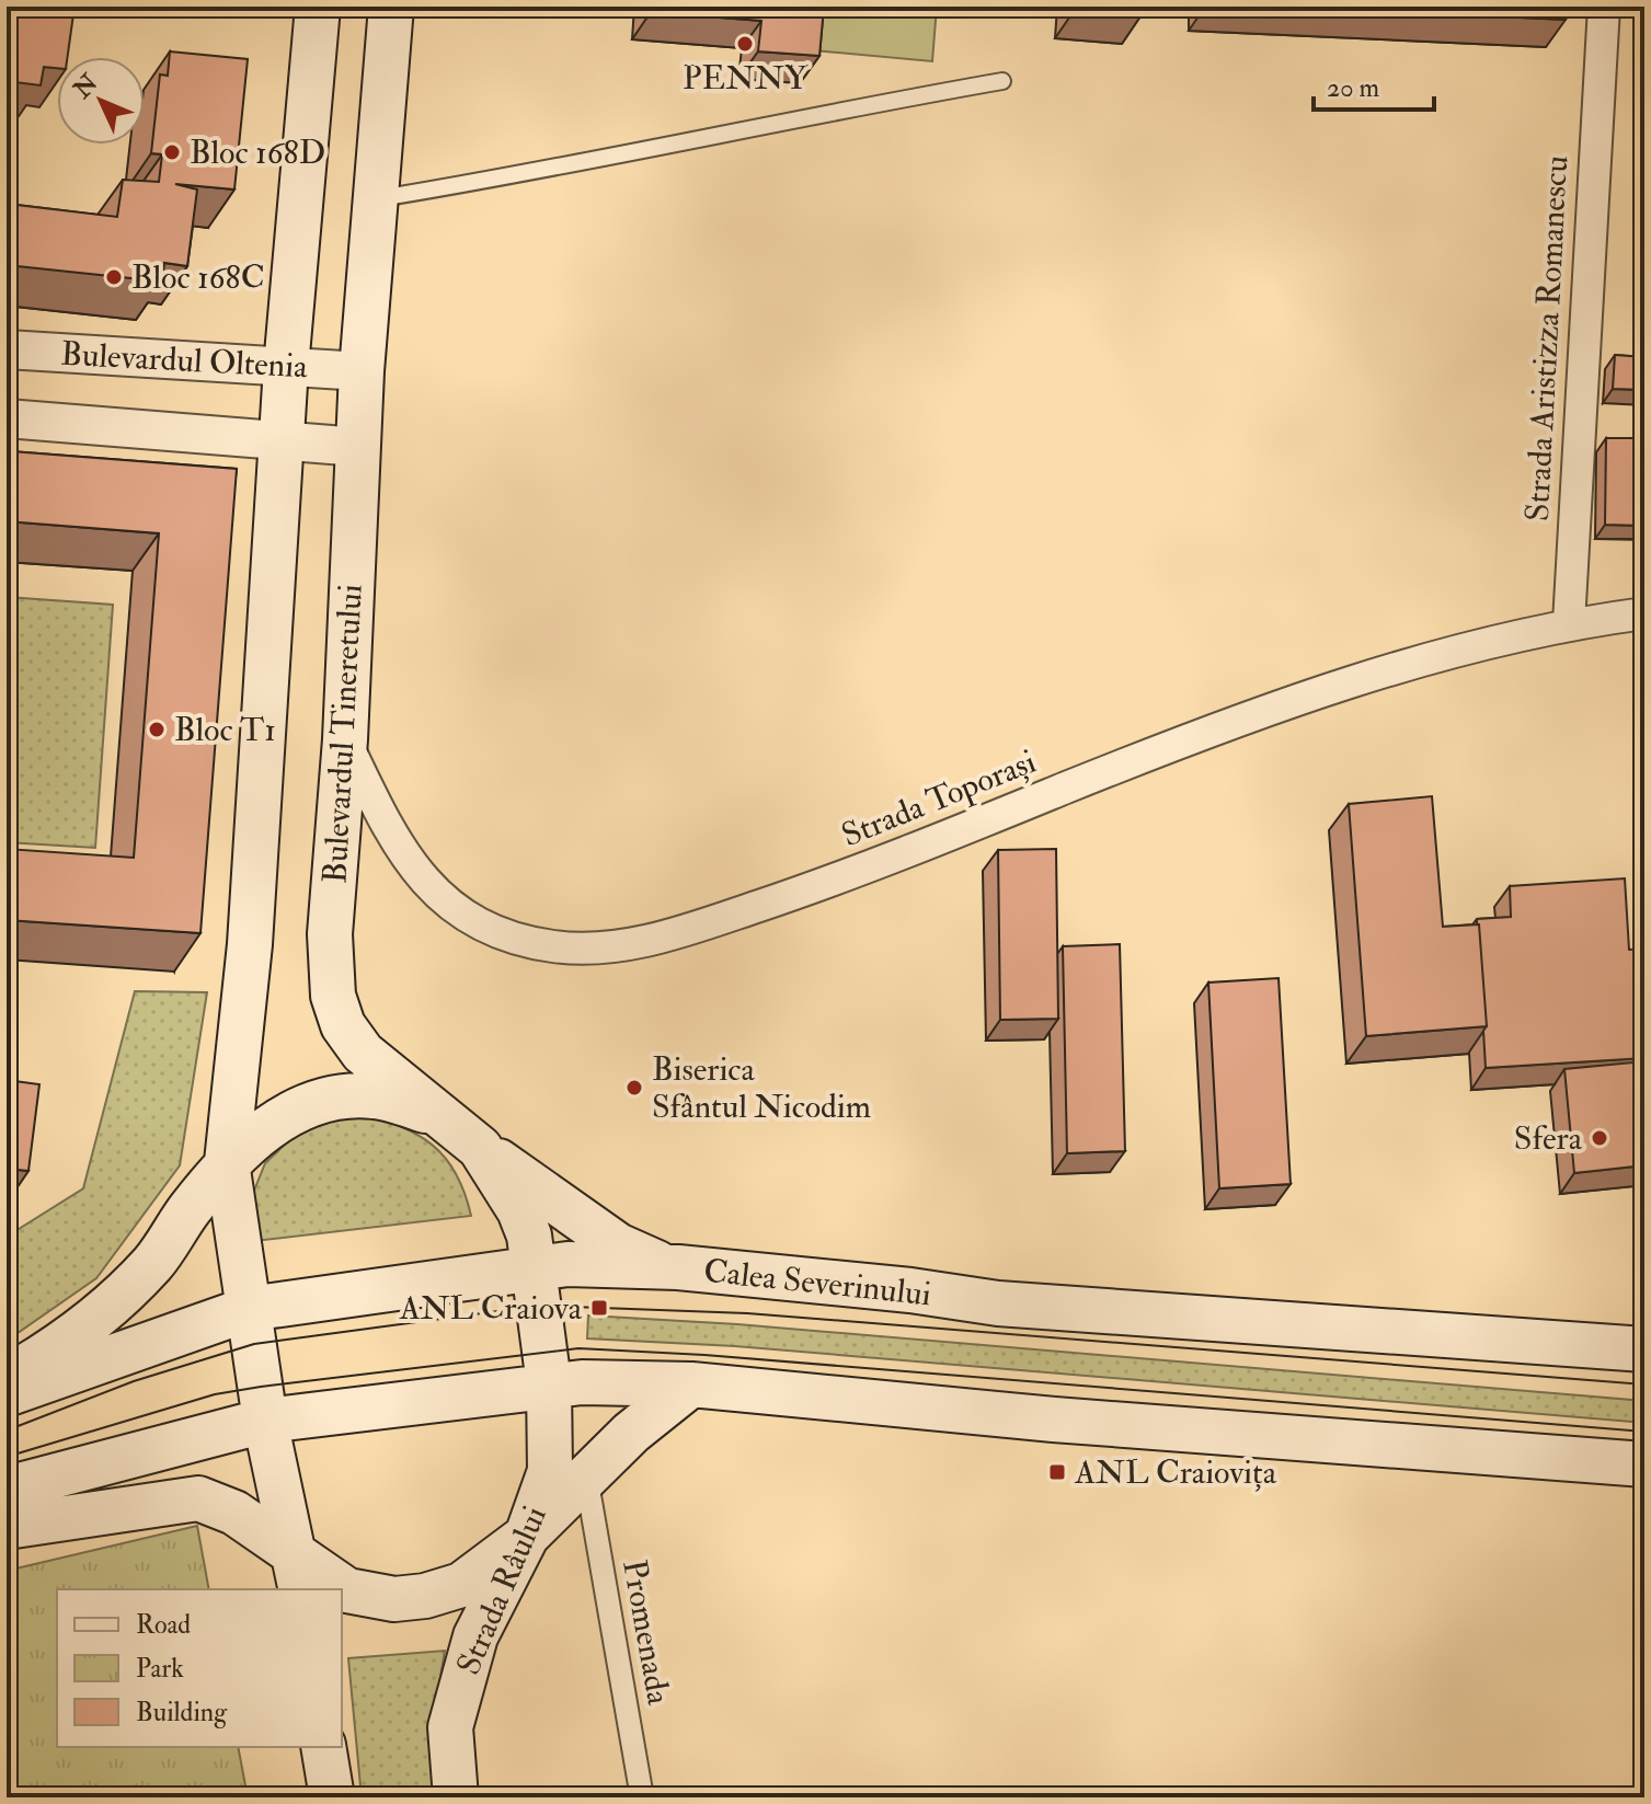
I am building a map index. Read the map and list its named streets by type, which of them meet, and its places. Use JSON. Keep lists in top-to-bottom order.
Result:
{
  "streets": {
    "main road": ["Bulevardul Tineretului", "Calea Severinului", "Strada Râului"],
    "street": [
      "Strada Aristizza Romanescu",
      "Bulevardul Oltenia",
      "Strada Toporași",
      "Promenada"
    ]
  },
  "crossings": [
    ["Strada Aristizza Romanescu", "Strada Toporași"],
    ["Bulevardul Oltenia", "Bulevardul Tineretului"],
    ["Bulevardul Tineretului", "Strada Toporași"],
    ["Bulevardul Tineretului", "Calea Severinului"],
    ["Bulevardul Tineretului", "Strada Râului"]
  ],
  "places": {
    "other": [
      "PENNY",
      "Bloc 168D",
      "Bloc 168C",
      "Bloc T1",
      "Biserica Sfântul Nicodim",
      "Sfera"
    ],
    "transit": ["ANL Craiova", "ANL Craiovița"]
  },
  "legend": ["Road", "Park", "Building"],
  "scale_bar": "20 m",
  "north": "top left"
}
